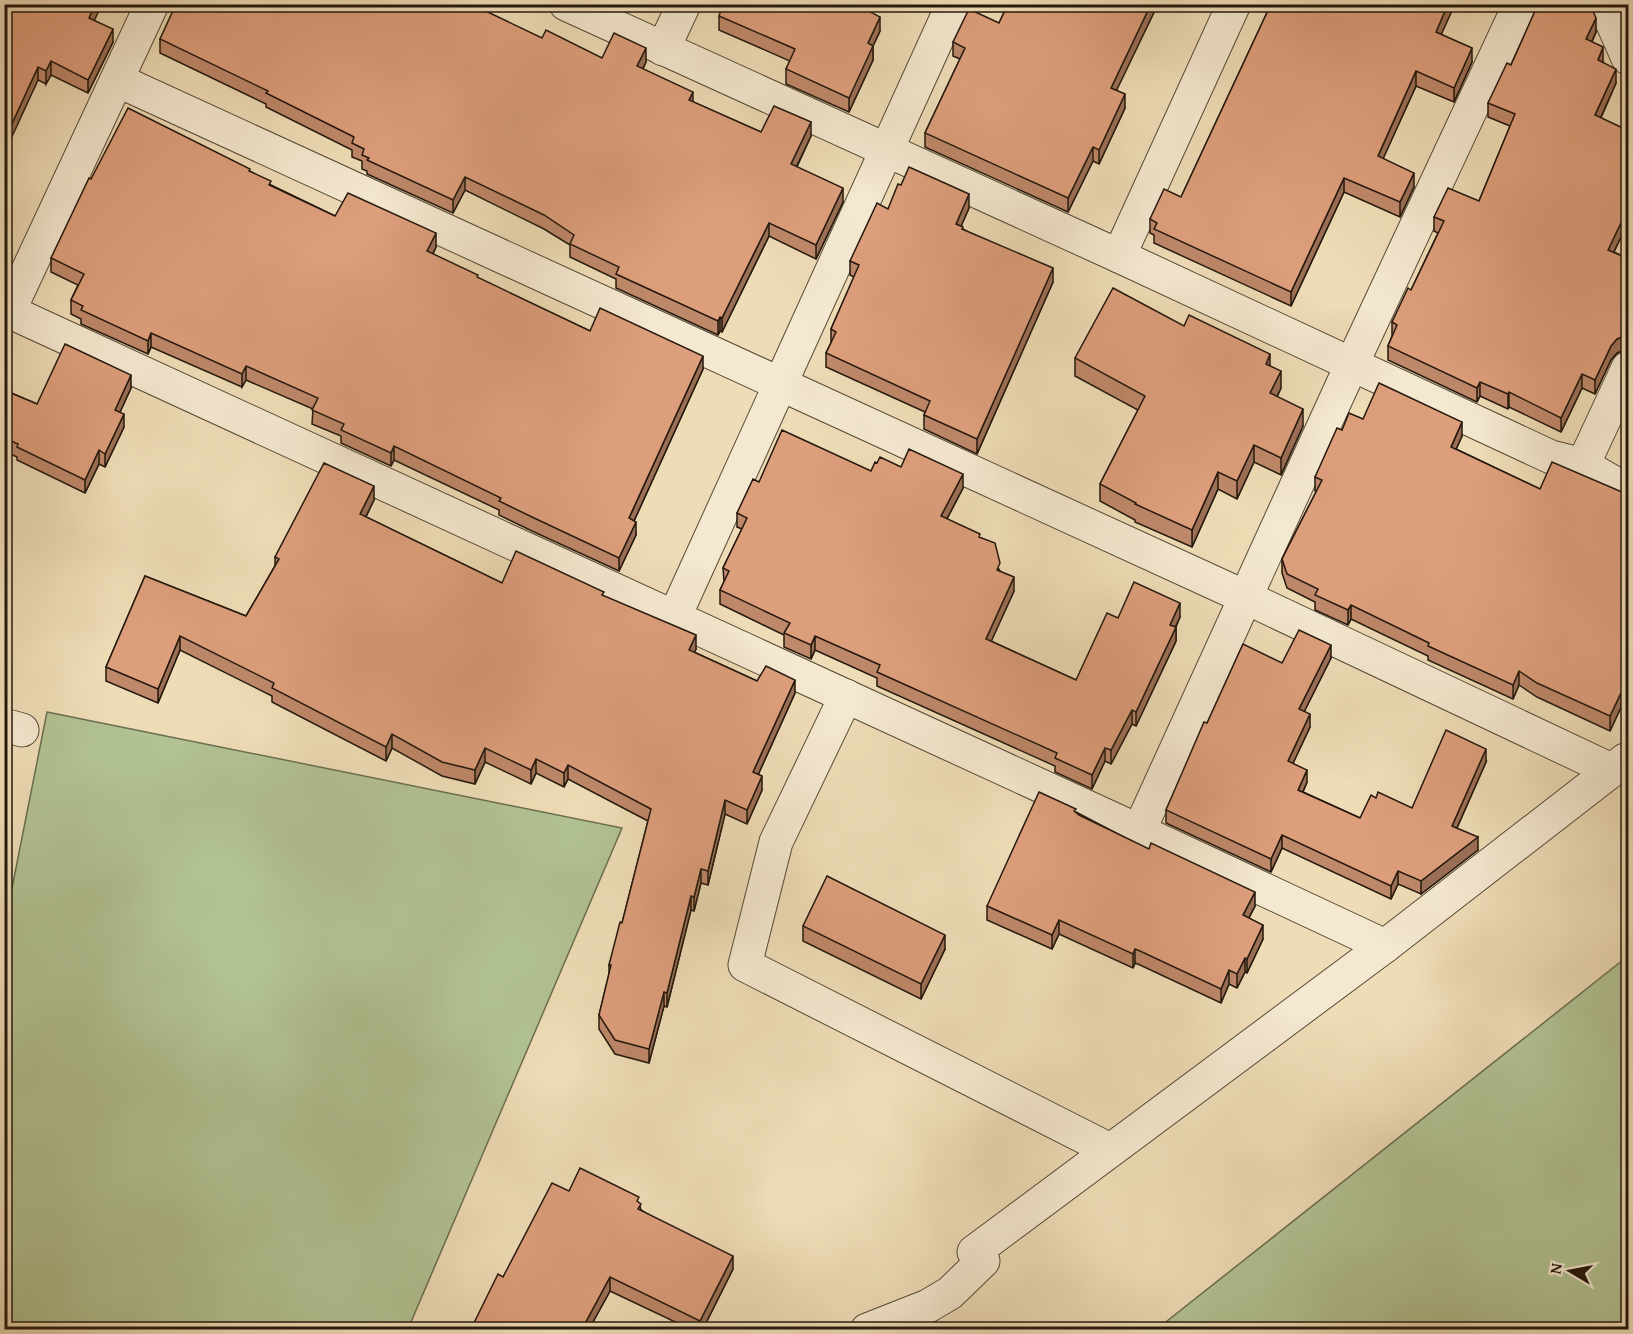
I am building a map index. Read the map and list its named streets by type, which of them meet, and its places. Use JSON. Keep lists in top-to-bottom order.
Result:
{
  "north": "left"
}
